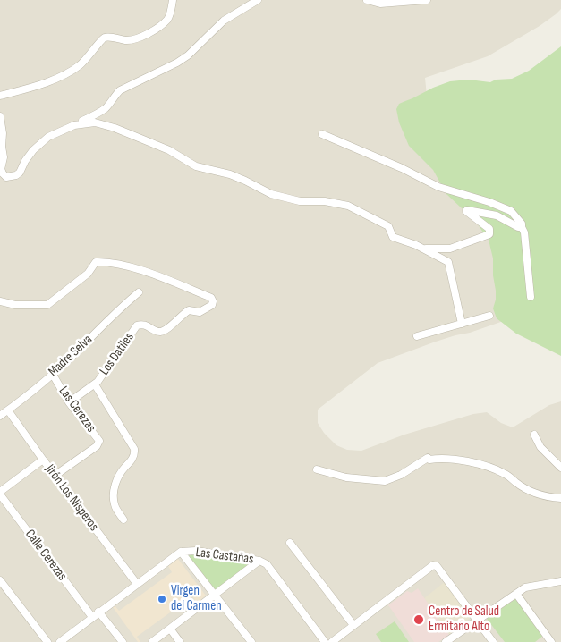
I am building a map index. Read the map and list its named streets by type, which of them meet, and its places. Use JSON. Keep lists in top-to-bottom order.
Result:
{
  "streets": {
    "street": [
      "Los Datiles",
      "Madre Selva",
      "Las Cerezas",
      "Jirón Los Nisperos",
      "Calle Cerezas",
      "Las Castañas"
    ]
  },
  "crossings": [
    ["Los Datiles", "Las Cerezas"],
    ["Madre Selva", "Las Cerezas"],
    ["Madre Selva", "Jirón Los Nisperos"],
    ["Las Cerezas", "Jirón Los Nisperos"],
    ["Jirón Los Nisperos", "Las Castañas"],
    ["Calle Cerezas", "Las Castañas"]
  ],
  "places": ["Virgen del Carmen", "Centro de Salud Ermitaño Alto"]
}
